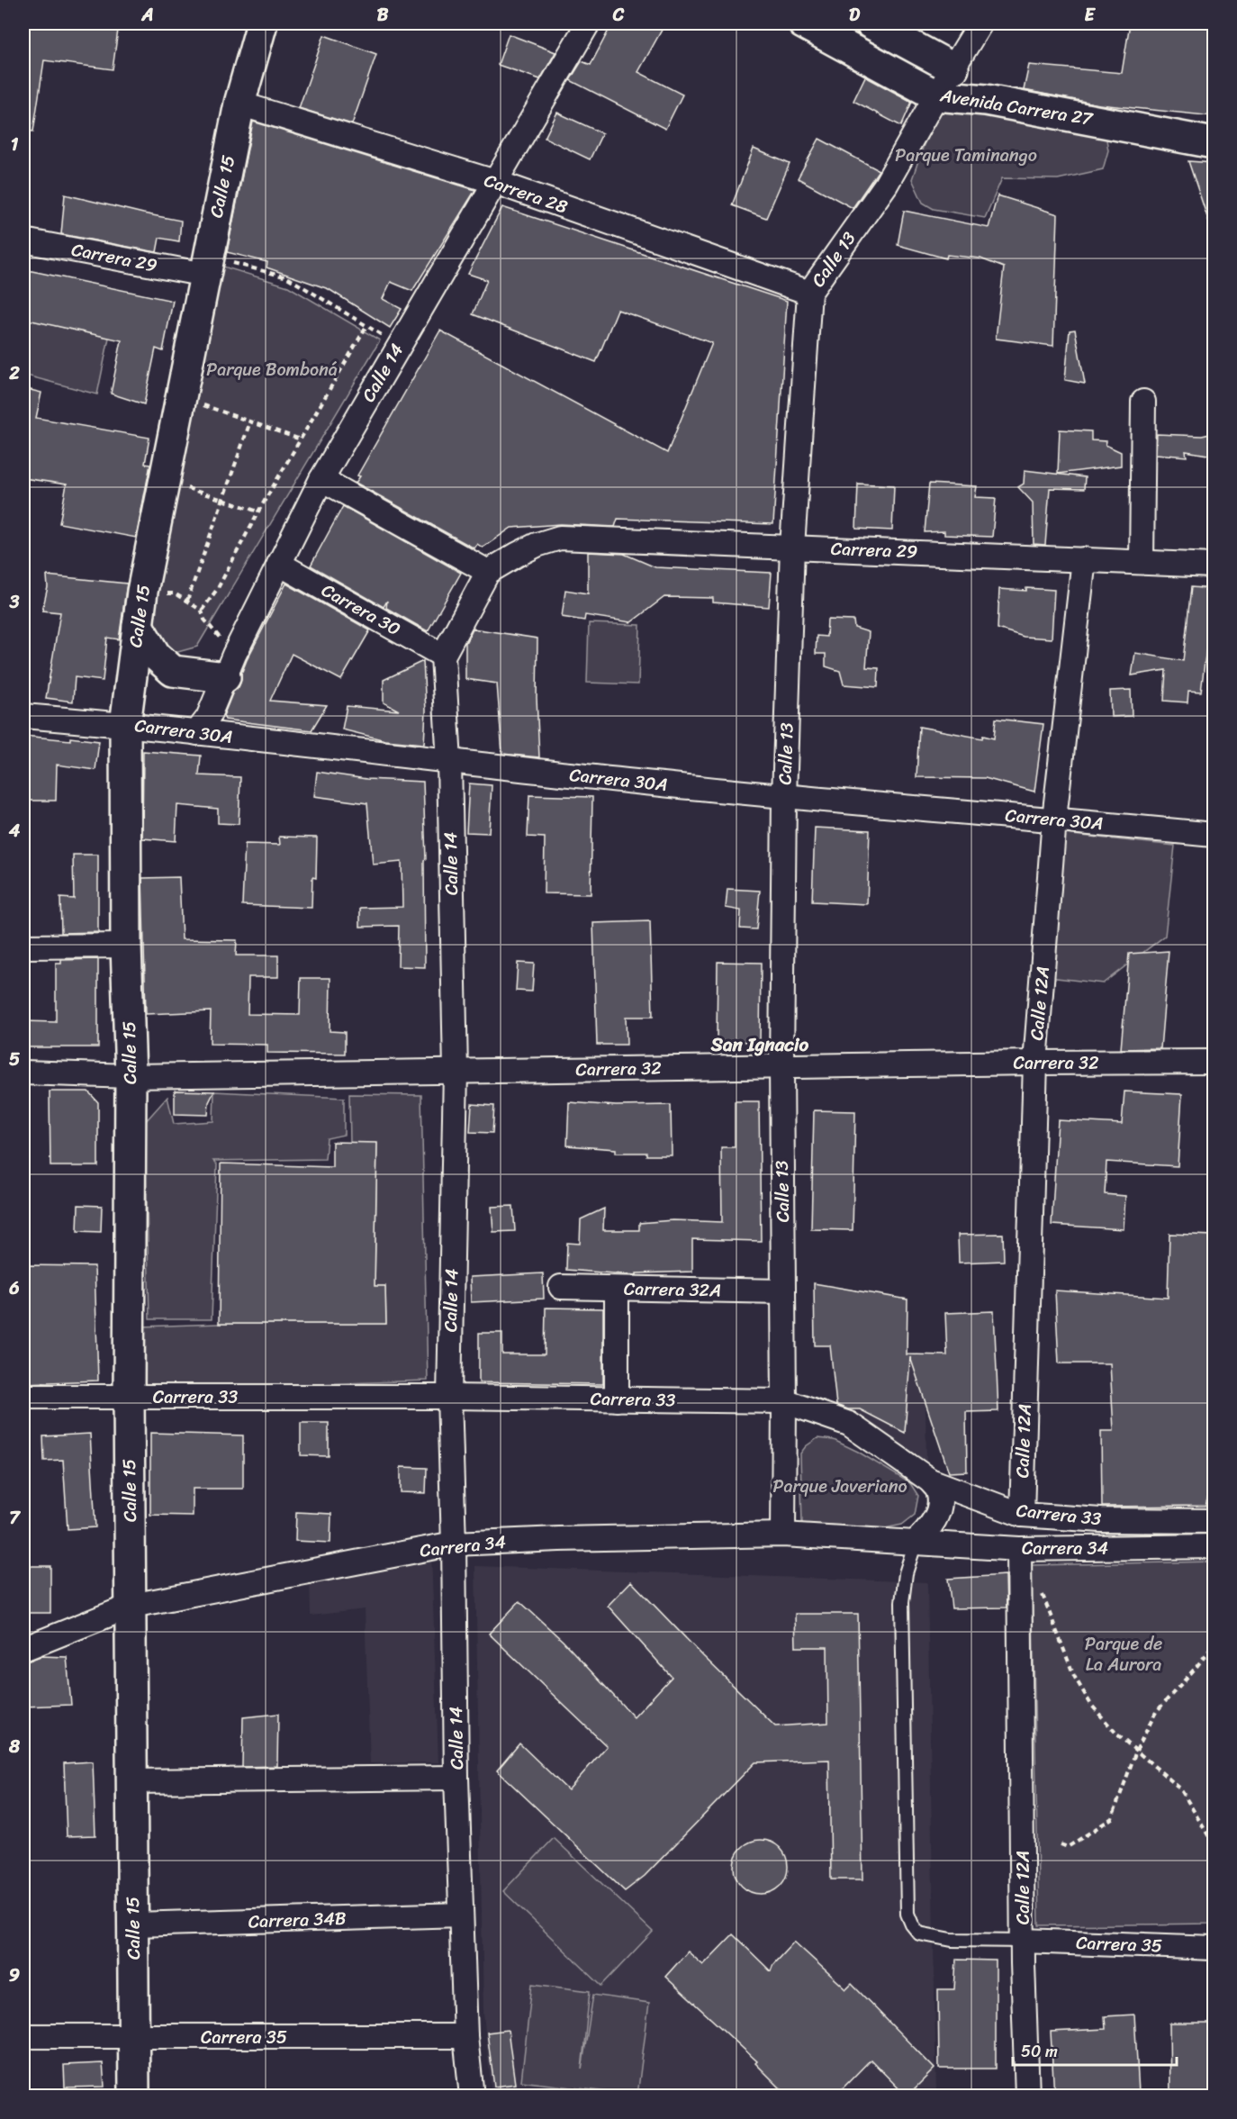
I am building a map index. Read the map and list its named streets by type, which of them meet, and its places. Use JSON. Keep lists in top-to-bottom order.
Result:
{
  "streets": {
    "street": [
      "Avenida Carrera 27",
      "Calle 15",
      "Carrera 28",
      "Carrera 29",
      "Calle 13",
      "Calle 14",
      "Carrera 30",
      "Carrera 30A",
      "Calle 12A",
      "Carrera 32",
      "Carrera 32A",
      "Carrera 33",
      "Carrera 34",
      "Carrera 34B",
      "Carrera 35"
    ]
  },
  "crossings": [
    ["Avenida Carrera 27", "Calle 13"],
    ["Calle 15", "Carrera 28"],
    ["Calle 15", "Carrera 29"],
    ["Calle 15", "Carrera 30A"],
    ["Calle 15", "Carrera 32"],
    ["Calle 15", "Carrera 33"],
    ["Calle 15", "Carrera 34"],
    ["Calle 15", "Carrera 34B"],
    ["Calle 15", "Carrera 35"],
    ["Carrera 28", "Calle 13"],
    ["Carrera 28", "Calle 14"],
    ["Carrera 29", "Calle 13"],
    ["Carrera 29", "Calle 12A"],
    ["Calle 13", "Carrera 30A"],
    ["Calle 13", "Carrera 32"],
    ["Calle 13", "Carrera 32A"],
    ["Calle 13", "Carrera 33"],
    ["Calle 13", "Carrera 34"],
    ["Calle 14", "Carrera 30"],
    ["Calle 14", "Carrera 30A"],
    ["Calle 14", "Carrera 32"],
    ["Calle 14", "Carrera 33"],
    ["Calle 14", "Carrera 34"],
    ["Calle 14", "Carrera 34B"],
    ["Calle 14", "Carrera 35"],
    ["Carrera 30A", "Calle 12A"],
    ["Calle 12A", "Carrera 32"],
    ["Calle 12A", "Carrera 33"],
    ["Calle 12A", "Carrera 34"],
    ["Calle 12A", "Carrera 35"]
  ],
  "districts": ["San Ignacio"],
  "parks": [
    "Parque Taminango",
    "Parque Bomboná",
    "Parque Javeriano",
    "Parque de La Aurora"
  ],
  "scale_bar": "50 m",
  "grid": {
    "columns": [
      "A",
      "B",
      "C",
      "D",
      "E"
    ],
    "rows": [
      "1",
      "2",
      "3",
      "4",
      "5",
      "6",
      "7",
      "8",
      "9"
    ]
  }
}
